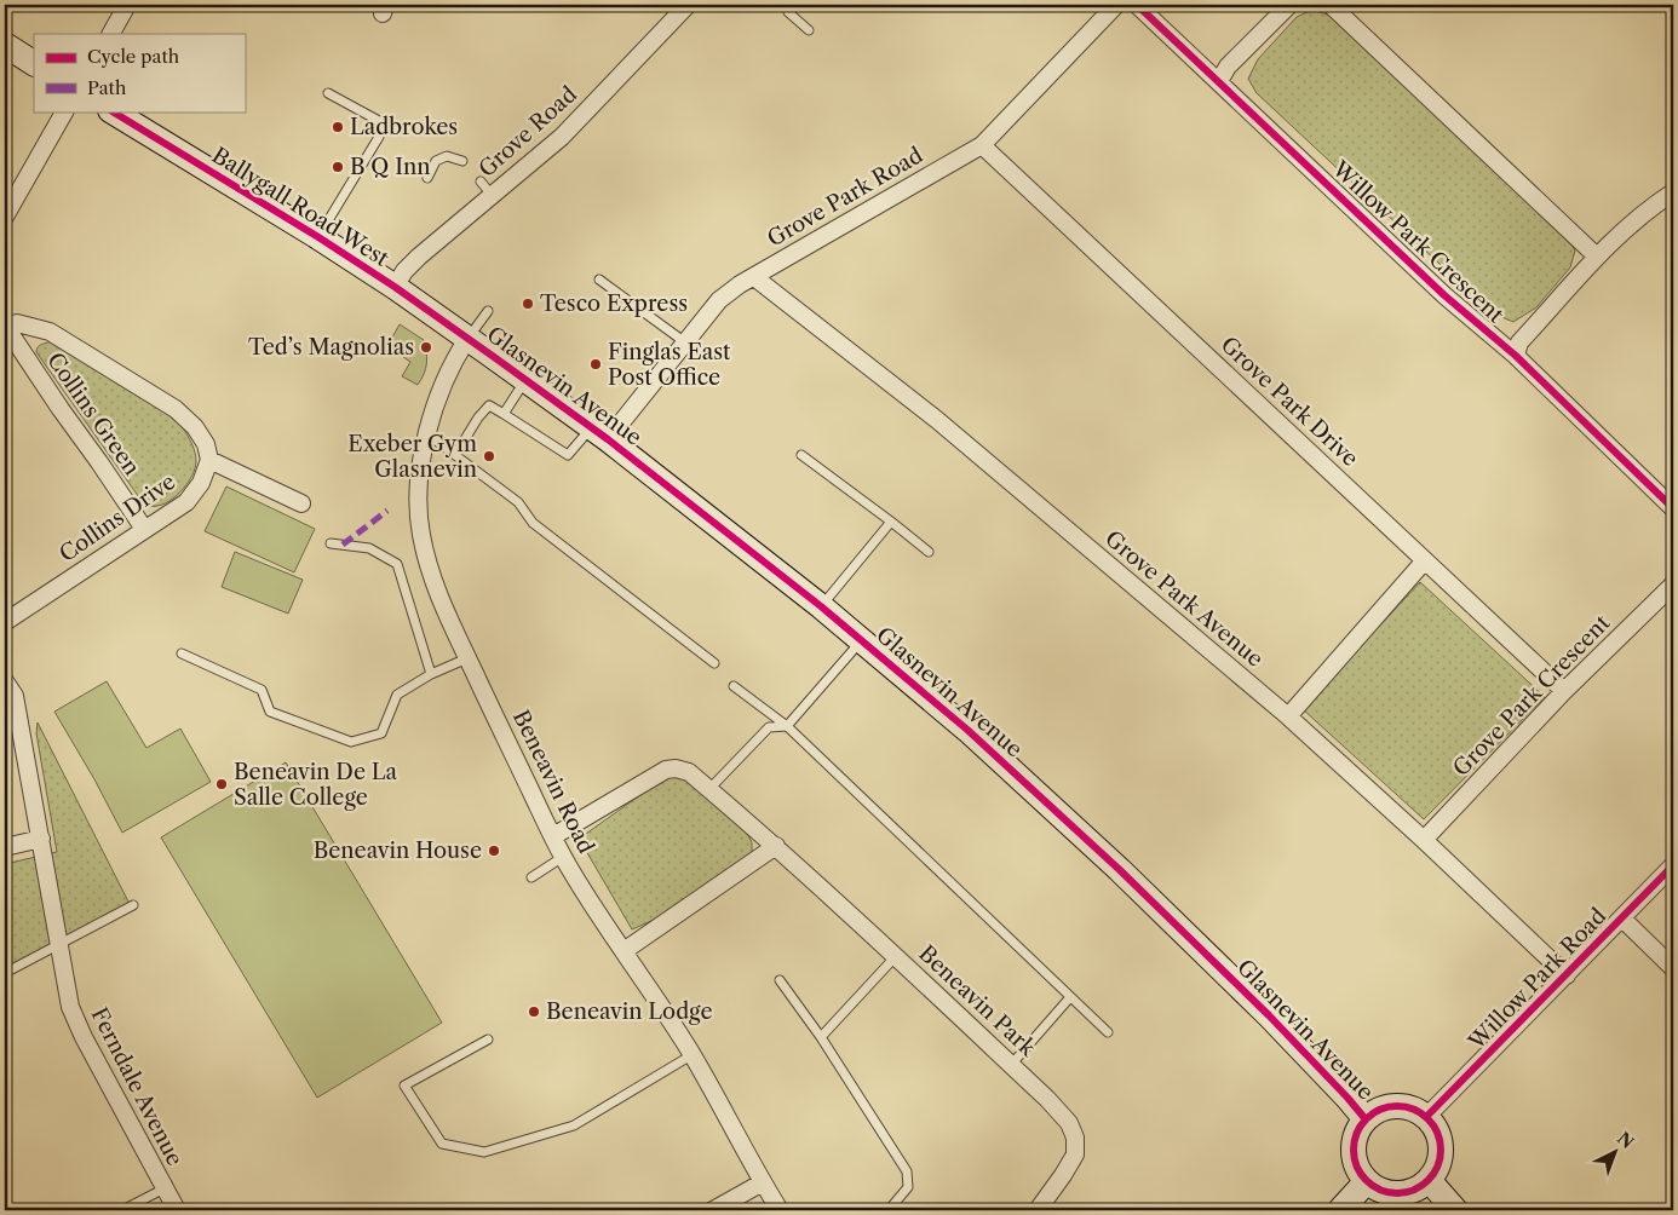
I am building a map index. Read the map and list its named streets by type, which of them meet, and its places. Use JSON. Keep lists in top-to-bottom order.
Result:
{
  "streets": {
    "main road": ["Ballygall Road West", "Glasnevin Avenue"],
    "street": [
      "Grove Road",
      "Grove Park Road",
      "Willow Park Crescent",
      "Grove Park Drive",
      "Collins Green",
      "Collins Drive",
      "Grove Park Avenue",
      "Grove Park Crescent",
      "Beneavin Road",
      "Willow Park Road",
      "Beneavin Park",
      "Ferndale Avenue"
    ]
  },
  "crossings": [
    ["Grove Road", "Ballygall Road West"],
    ["Grove Park Road", "Glasnevin Avenue"],
    ["Grove Park Road", "Grove Park Drive"],
    ["Grove Park Road", "Grove Park Avenue"],
    ["Ballygall Road West", "Glasnevin Avenue"],
    ["Ballygall Road West", "Beneavin Road"],
    ["Glasnevin Avenue", "Beneavin Road"],
    ["Glasnevin Avenue", "Willow Park Road"],
    ["Grove Park Drive", "Grove Park Crescent"],
    ["Collins Green", "Collins Drive"],
    ["Grove Park Avenue", "Grove Park Crescent"],
    ["Grove Park Avenue", "Willow Park Road"],
    ["Beneavin Road", "Beneavin Park"]
  ],
  "places": [
    "Ladbrokes",
    "B Q Inn",
    "Tesco Express",
    "Ted’s Magnolias",
    "Finglas East Post Office",
    "Exeber Gym Glasnevin",
    "Beneavin De La Salle College",
    "Beneavin House",
    "Beneavin Lodge"
  ],
  "legend": ["Cycle path", "Path"],
  "north": "top right"
}
